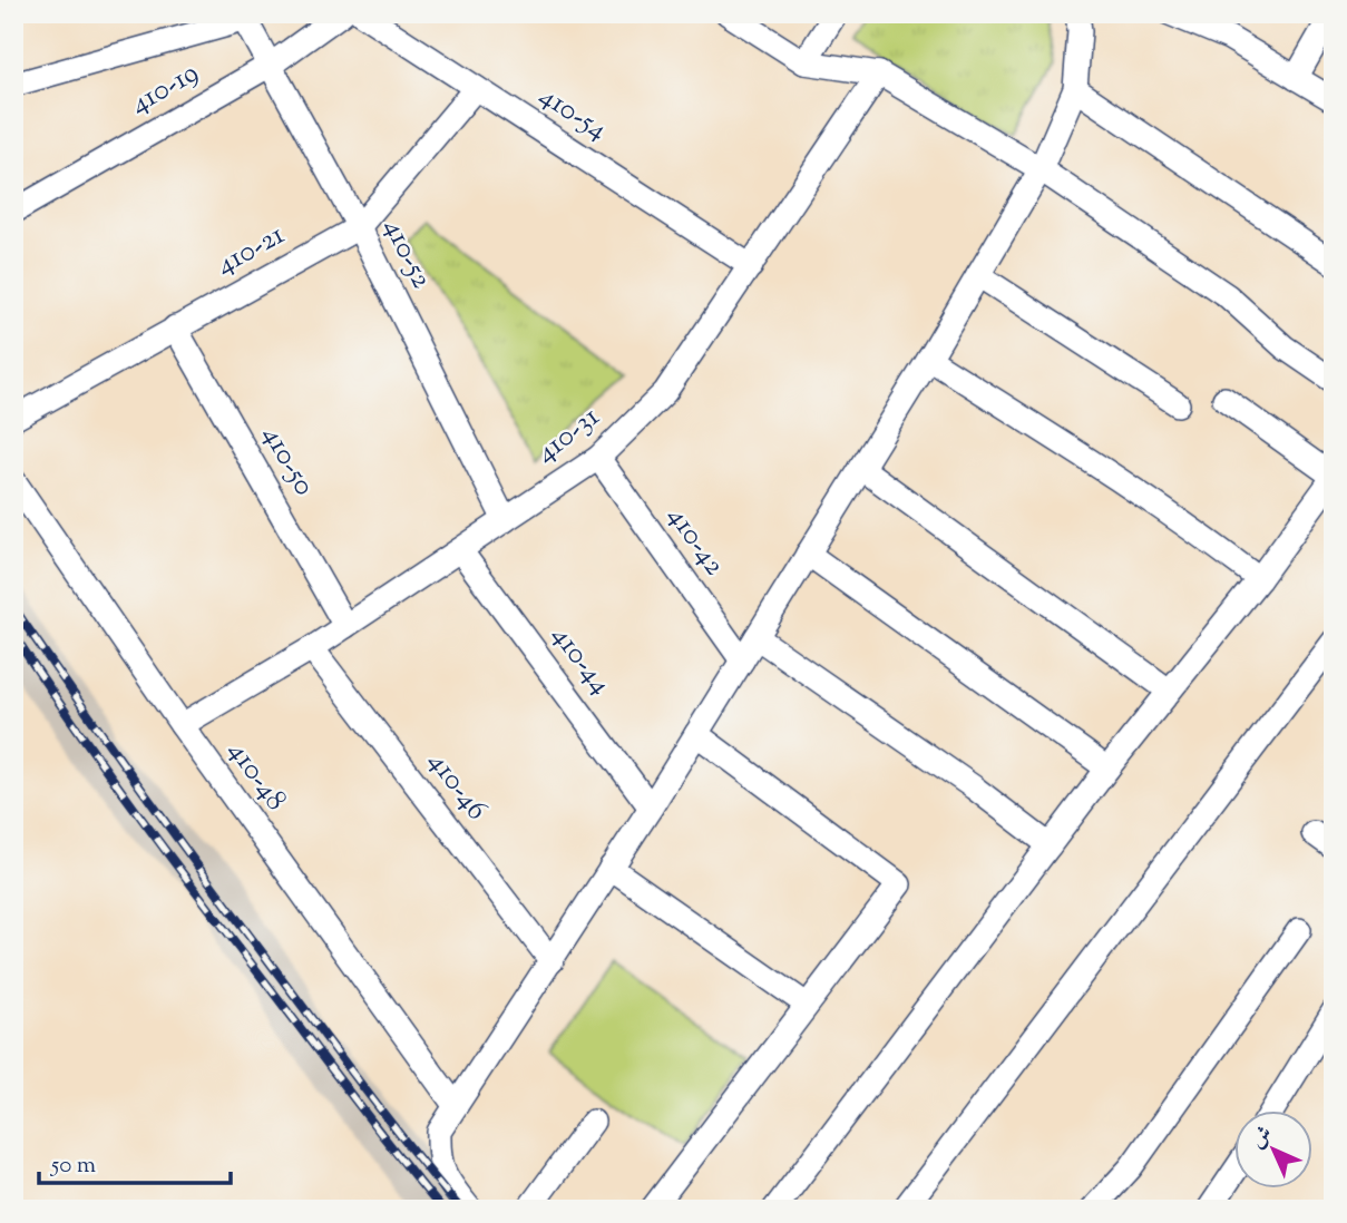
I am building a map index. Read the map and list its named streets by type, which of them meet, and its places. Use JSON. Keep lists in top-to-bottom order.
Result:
{
  "streets": {
    "street": [
      "410-19",
      "410-54",
      "410-21",
      "410-52",
      "410-31",
      "410-50",
      "410-42",
      "410-44",
      "410-48",
      "410-46"
    ]
  },
  "crossings": [
    ["410-19", "410-52"],
    ["410-54", "410-21"],
    ["410-54", "410-31"],
    ["410-21", "410-52"],
    ["410-21", "410-50"],
    ["410-52", "410-31"],
    ["410-31", "410-50"],
    ["410-31", "410-42"],
    ["410-31", "410-44"],
    ["410-31", "410-48"],
    ["410-31", "410-46"]
  ],
  "scale_bar": "50 m",
  "north": "top left"
}
